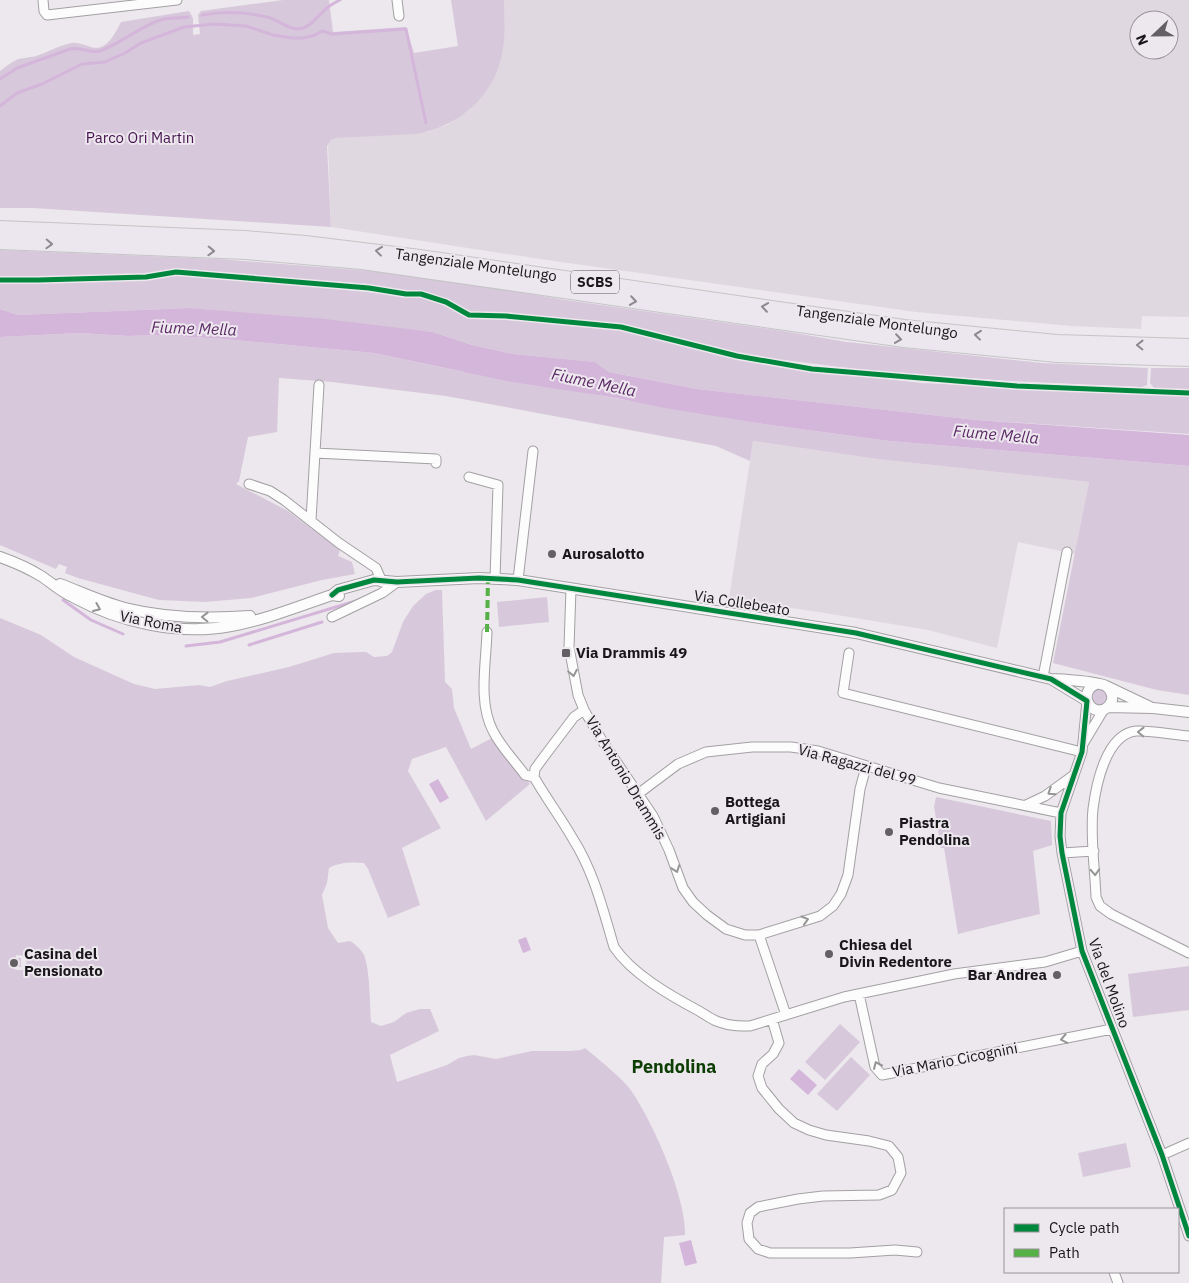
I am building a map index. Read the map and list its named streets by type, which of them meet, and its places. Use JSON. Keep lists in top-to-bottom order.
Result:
{
  "streets": {
    "highway": ["Tangenziale Montelungo", "SCBS"],
    "street": [
      "Via Collebeato",
      "Via Roma",
      "Via Ragazzi del 99",
      "Via Antonio Drammis",
      "Via del Molino",
      "Via Mario Cicognini"
    ]
  },
  "crossings": [
    ["Via Collebeato", "Via Roma"],
    ["Via Collebeato", "Via Antonio Drammis"],
    ["Via Collebeato", "Via del Molino"],
    ["Via Ragazzi del 99", "Via Antonio Drammis"],
    ["Via Ragazzi del 99", "Via del Molino"],
    ["Via del Molino", "Via Mario Cicognini"]
  ],
  "districts": ["Pendolina"],
  "water": ["Fiume Mella"],
  "parks": ["Parco Ori Martin"],
  "places": {
    "other": [
      "Aurosalotto",
      "Bottega Artigiani",
      "Piastra Pendolina",
      "Chiesa del Divin Redentore",
      "Casina del Pensionato",
      "Bar Andrea"
    ],
    "transit": ["Via Drammis 49"]
  },
  "legend": ["Cycle path", "Path"],
  "north": "left"
}
